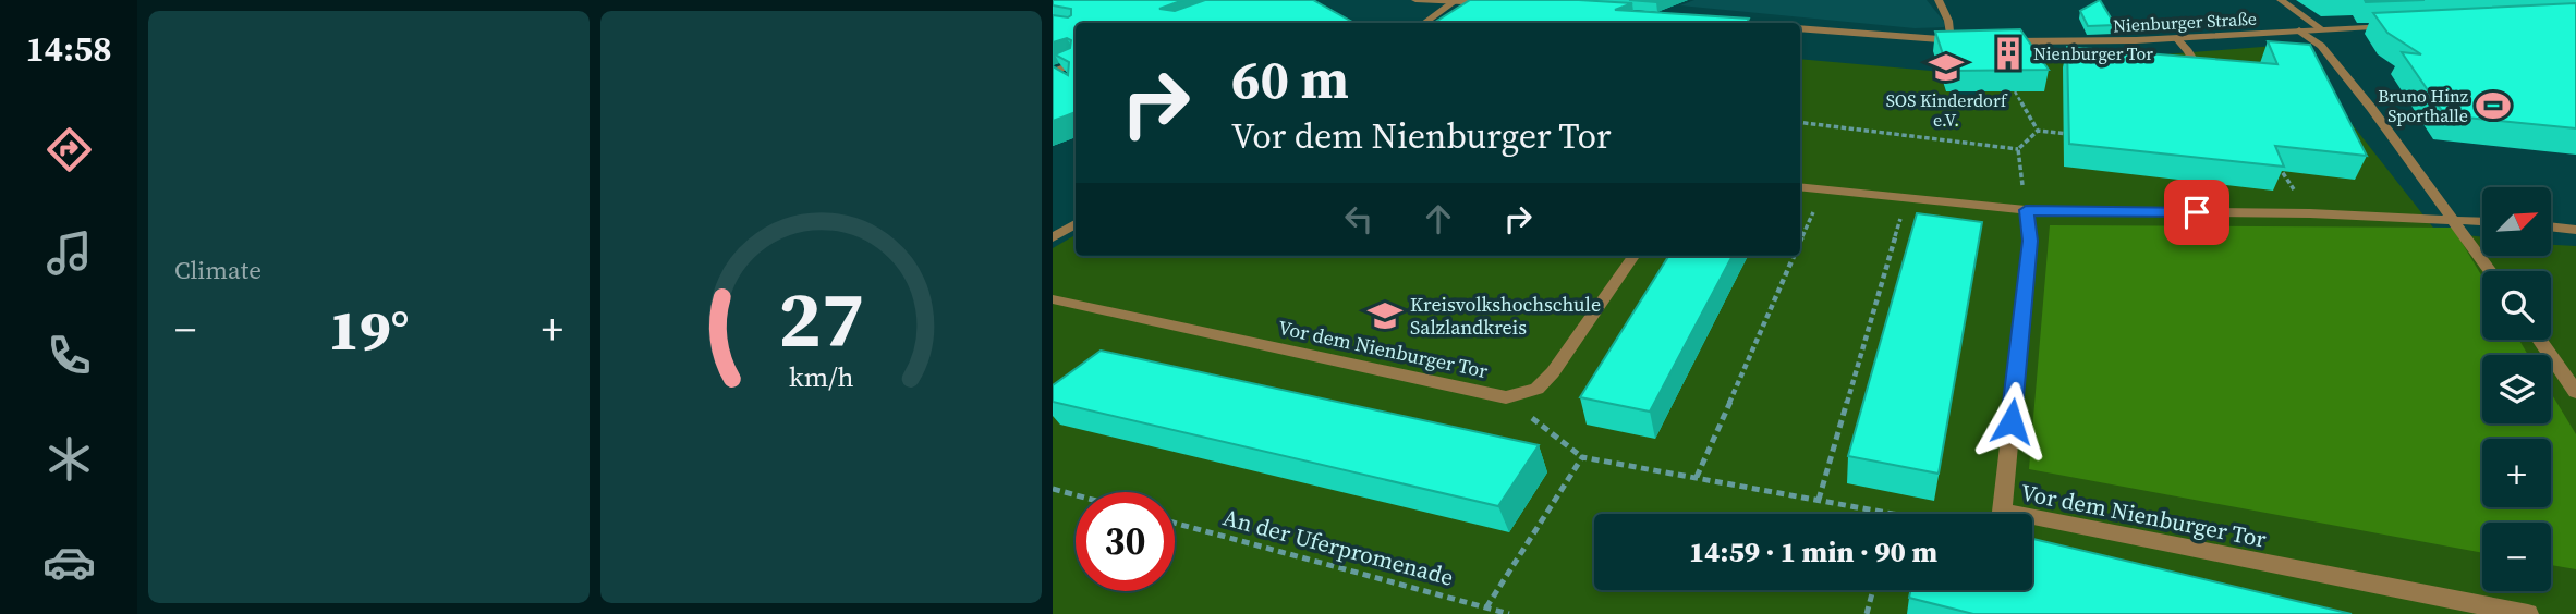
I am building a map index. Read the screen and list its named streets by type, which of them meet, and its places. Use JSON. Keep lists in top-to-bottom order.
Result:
{
  "streets": {
    "street": ["Nienburger Straße", "Vor dem Nienburger Tor"],
    "path": ["An der Uferpromenade"]
  },
  "places": {
    "building": ["Nienburger Tor"],
    "school or university": ["SOS Kinderdorf e.V.", "Kreisvolkshochschule Salzlandkreis"],
    "sports": ["Bruno Hinz Sporthalle"]
  },
  "north": "top right",
  "page": {
    "tabs": "14:58",
    "tile": "Climate",
    "turn": ["60 m", "Vor dem Nienburger Tor"],
    "map_buttons": ["+", "−"],
    "heat": ["−", "19°", "+"],
    "limit": "30",
    "trip": "14:59 · 1 min · 90 m",
    "gauge": ["27", "km/h"]
  }
}
